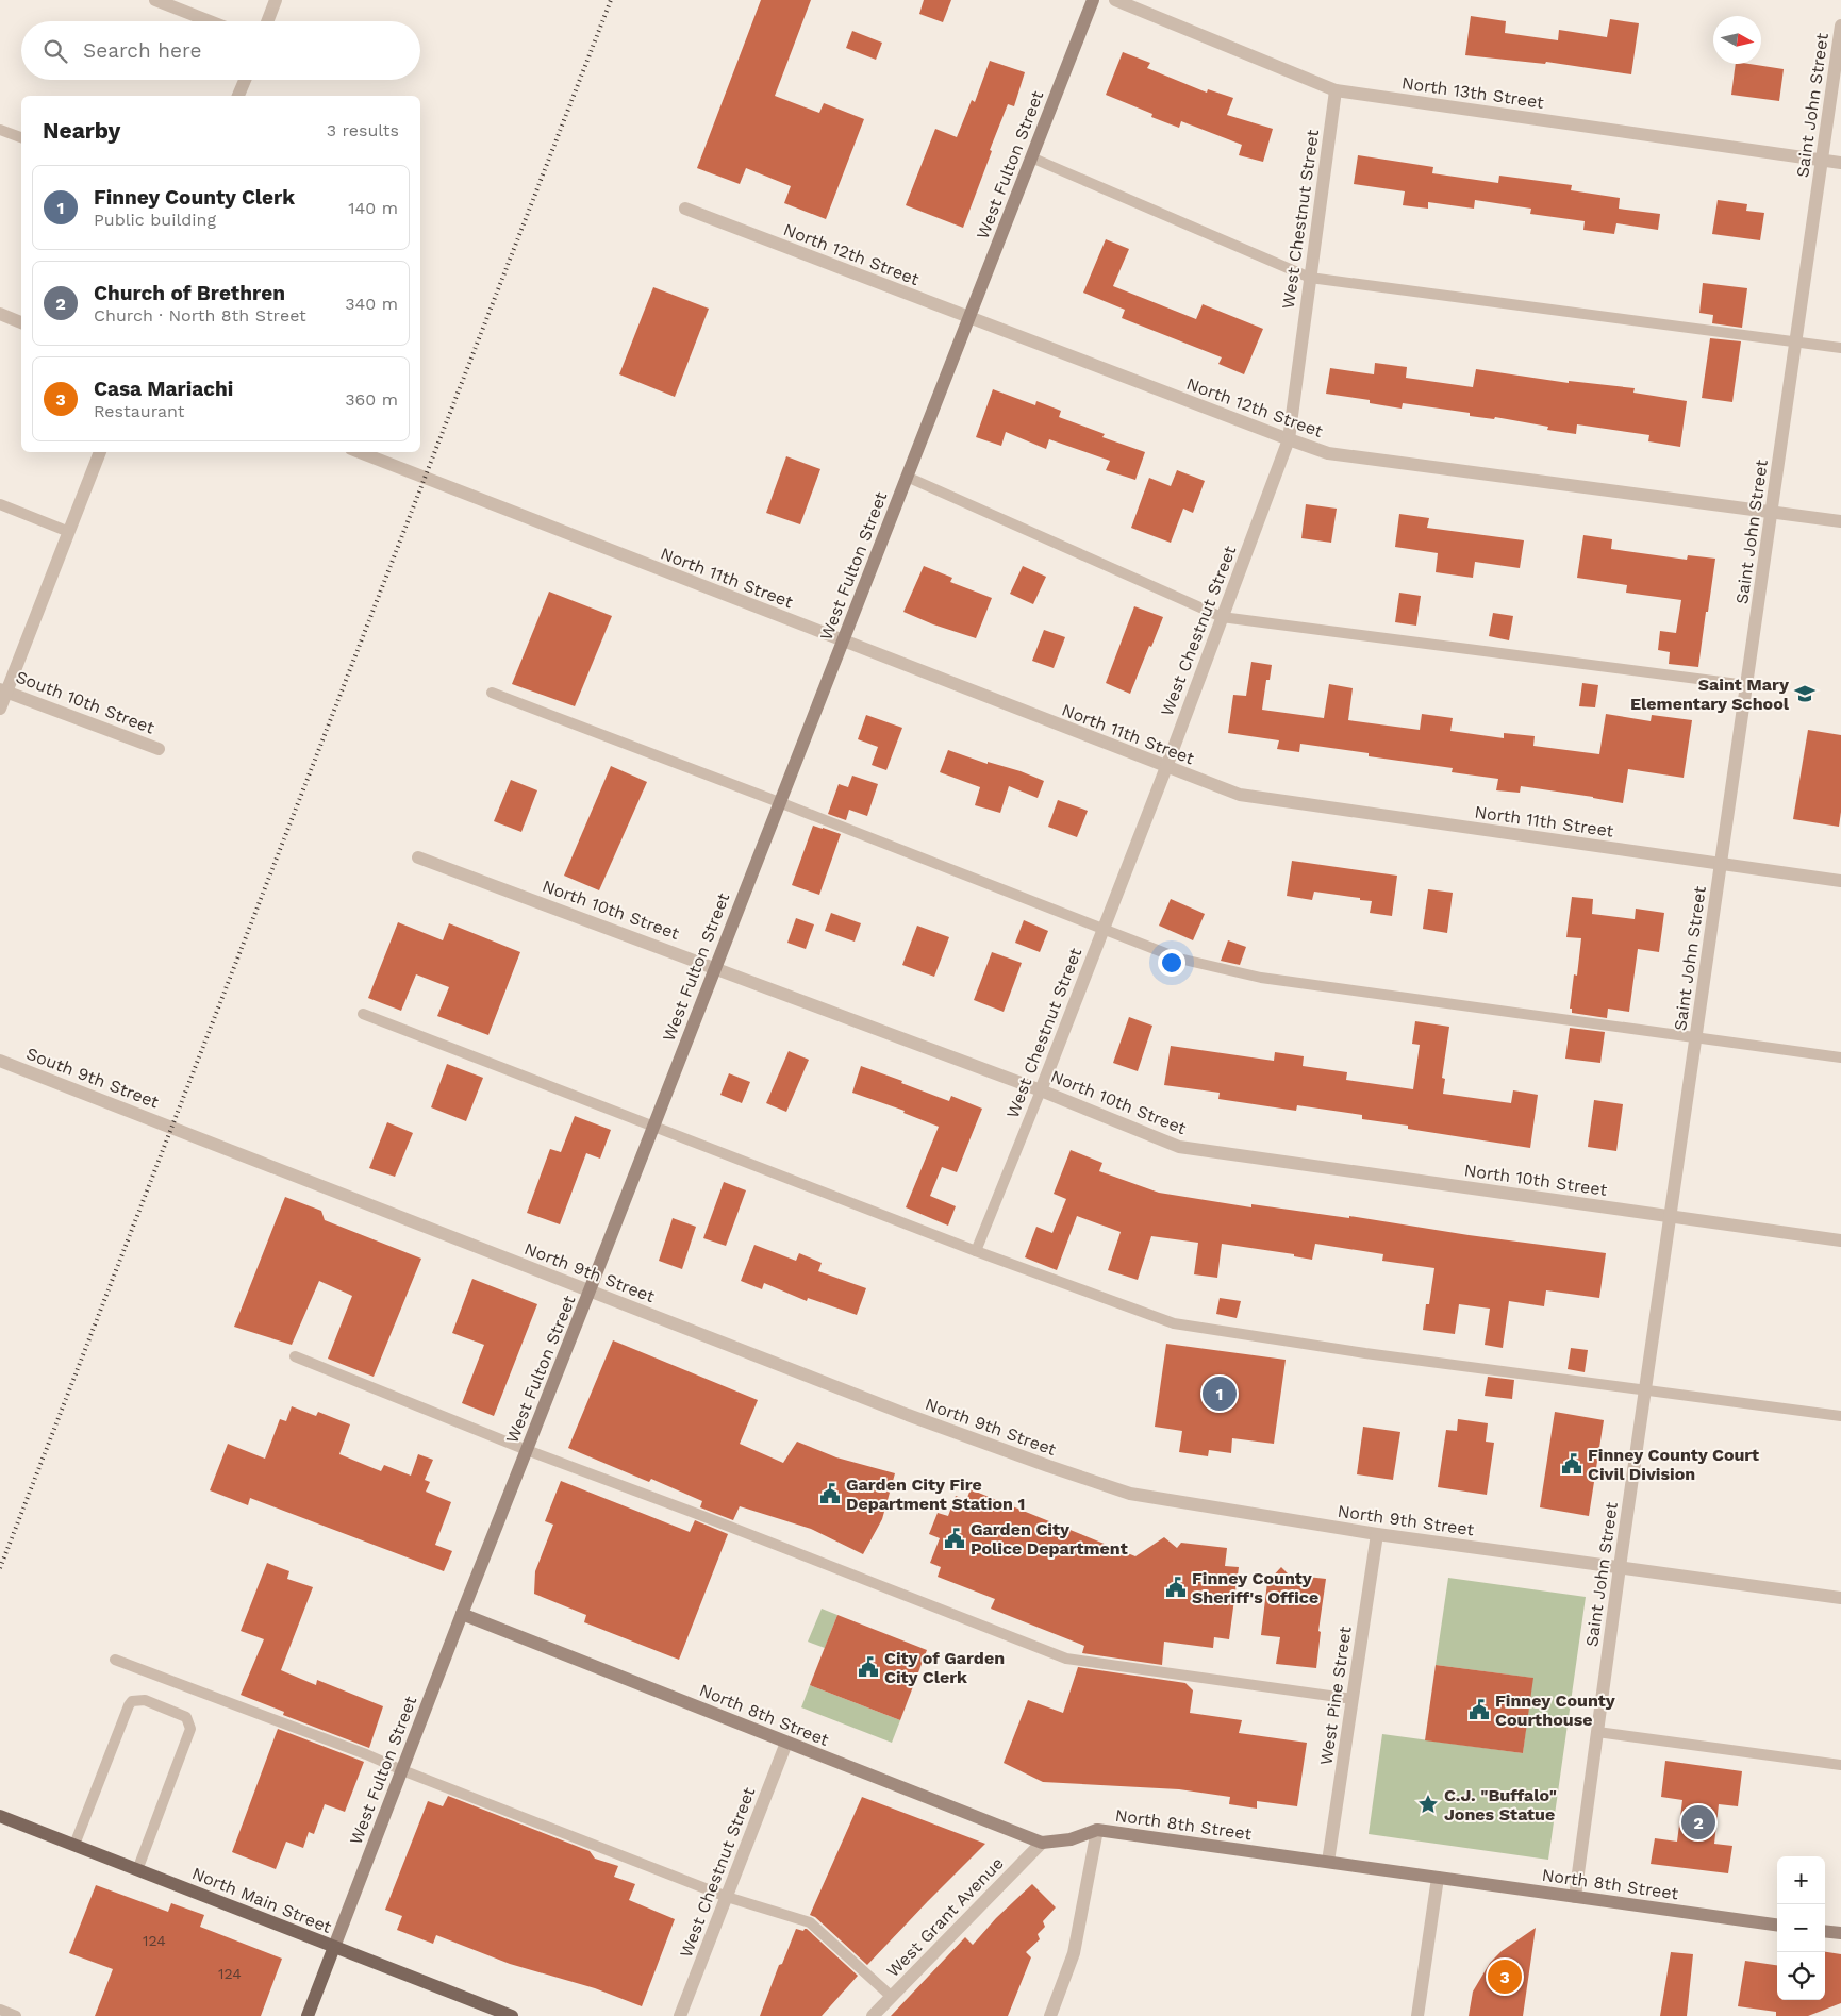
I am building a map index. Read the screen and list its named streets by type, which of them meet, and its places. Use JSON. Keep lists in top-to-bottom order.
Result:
{
  "streets": {
    "main road": ["North Main Street"],
    "street": [
      "North 13th Street",
      "Saint John Street",
      "West Fulton Street",
      "West Chestnut Street",
      "North 12th Street",
      "North 11th Street",
      "South 10th Street",
      "North 10th Street",
      "South 9th Street",
      "North 9th Street",
      "West Pine Street",
      "North 8th Street",
      "West Grant Avenue"
    ]
  },
  "crossings": [
    ["North 13th Street", "Saint John Street"],
    ["North 13th Street", "West Chestnut Street"],
    ["Saint John Street", "North 12th Street"],
    ["Saint John Street", "North 11th Street"],
    ["Saint John Street", "North 10th Street"],
    ["Saint John Street", "North 9th Street"],
    ["Saint John Street", "North 8th Street"],
    ["West Fulton Street", "North 12th Street"],
    ["West Fulton Street", "North 11th Street"],
    ["West Fulton Street", "North 10th Street"],
    ["West Fulton Street", "North 9th Street"],
    ["West Fulton Street", "North 8th Street"],
    ["West Fulton Street", "North Main Street"],
    ["West Chestnut Street", "North 12th Street"],
    ["West Chestnut Street", "North 11th Street"],
    ["West Chestnut Street", "North 10th Street"],
    ["West Chestnut Street", "North 8th Street"],
    ["South 9th Street", "North 9th Street"],
    ["North 9th Street", "West Pine Street"],
    ["West Pine Street", "North 8th Street"],
    ["North 8th Street", "West Grant Avenue"]
  ],
  "places": {
    "school or university": ["Saint Mary Elementary School"],
    "public building": [
      "Finney County Court Civil Division",
      "Garden City Fire Department Station 1",
      "Garden City Police Department",
      "Finney County Sheriff's Office",
      "City of Garden City Clerk",
      "Finney County Courthouse"
    ],
    "place": ["C.J. \"Buffalo\" Jones Statue"]
  },
  "house_numbers": ["124", "124"],
  "north": "right",
  "page": {
    "search": "Search here",
    "heading": ["Nearby", "3 results"],
    "list": [
      {
        "mark": "1",
        "name": "Finney County Clerk",
        "note": "Public building",
        "value": "140 m"
      },
      {
        "mark": "2",
        "name": "Church of Brethren",
        "note": "Church · North 8th Street",
        "value": "340 m"
      },
      {
        "mark": "3",
        "name": "Casa Mariachi",
        "note": "Restaurant",
        "value": "360 m"
      }
    ],
    "pins": ["1", "2", "3"],
    "map_buttons": ["+", "−"]
  }
}
